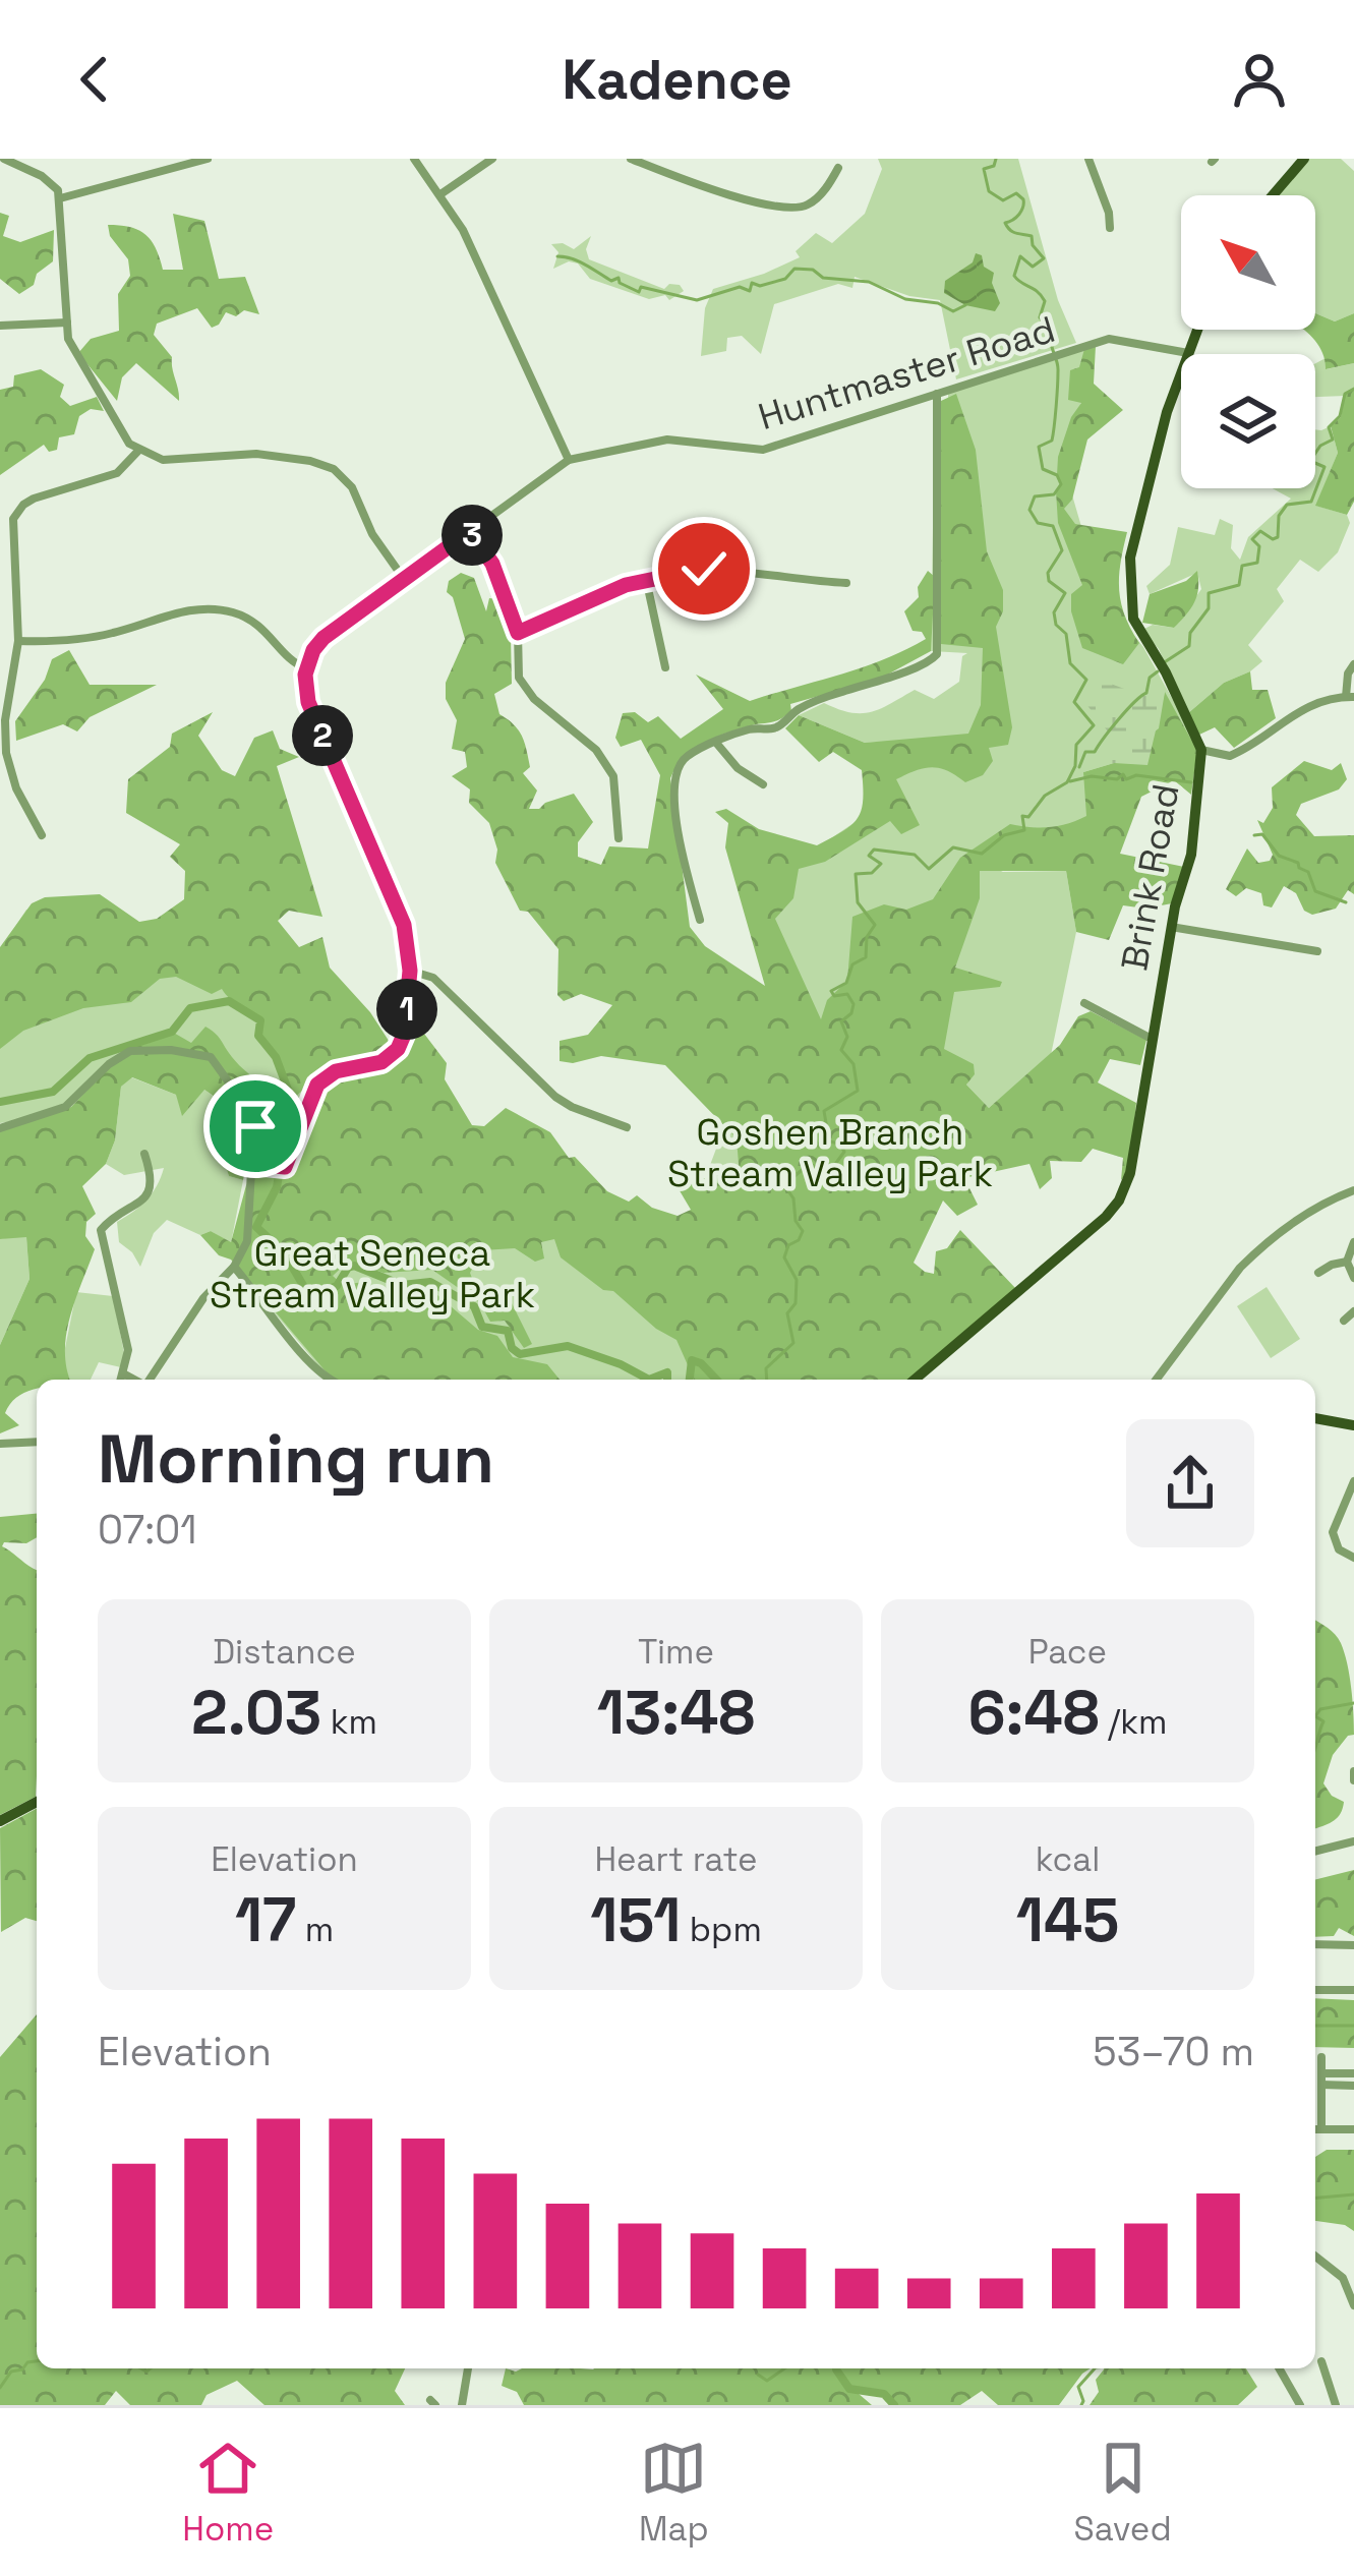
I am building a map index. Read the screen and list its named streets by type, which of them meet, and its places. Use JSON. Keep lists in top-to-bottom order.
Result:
{
  "streets": {
    "main road": ["Brink Road"],
    "street": ["Huntmaster Road"]
  },
  "crossings": [
    ["Huntmaster Road", "Brink Road"]
  ],
  "parks": ["Goshen Branch Stream Valley Park", "Great Seneca Stream Valley Park"],
  "north": "top left",
  "page": {
    "header": "Kadence",
    "pins": ["3", "2", "1"],
    "heading": ["Morning run", "07:01"],
    "stats": [
      ["Distance", "2.03 km"],
      ["Time", "13:48"],
      ["Pace", "6:48 /km"],
      ["Elevation", "17 m"],
      ["Heart rate", "151 bpm"],
      ["kcal", "145"]
    ],
    "chart": ["Elevation", "53–70 m"],
    "tabs": ["Home", "Map", "Saved"]
  }
}
